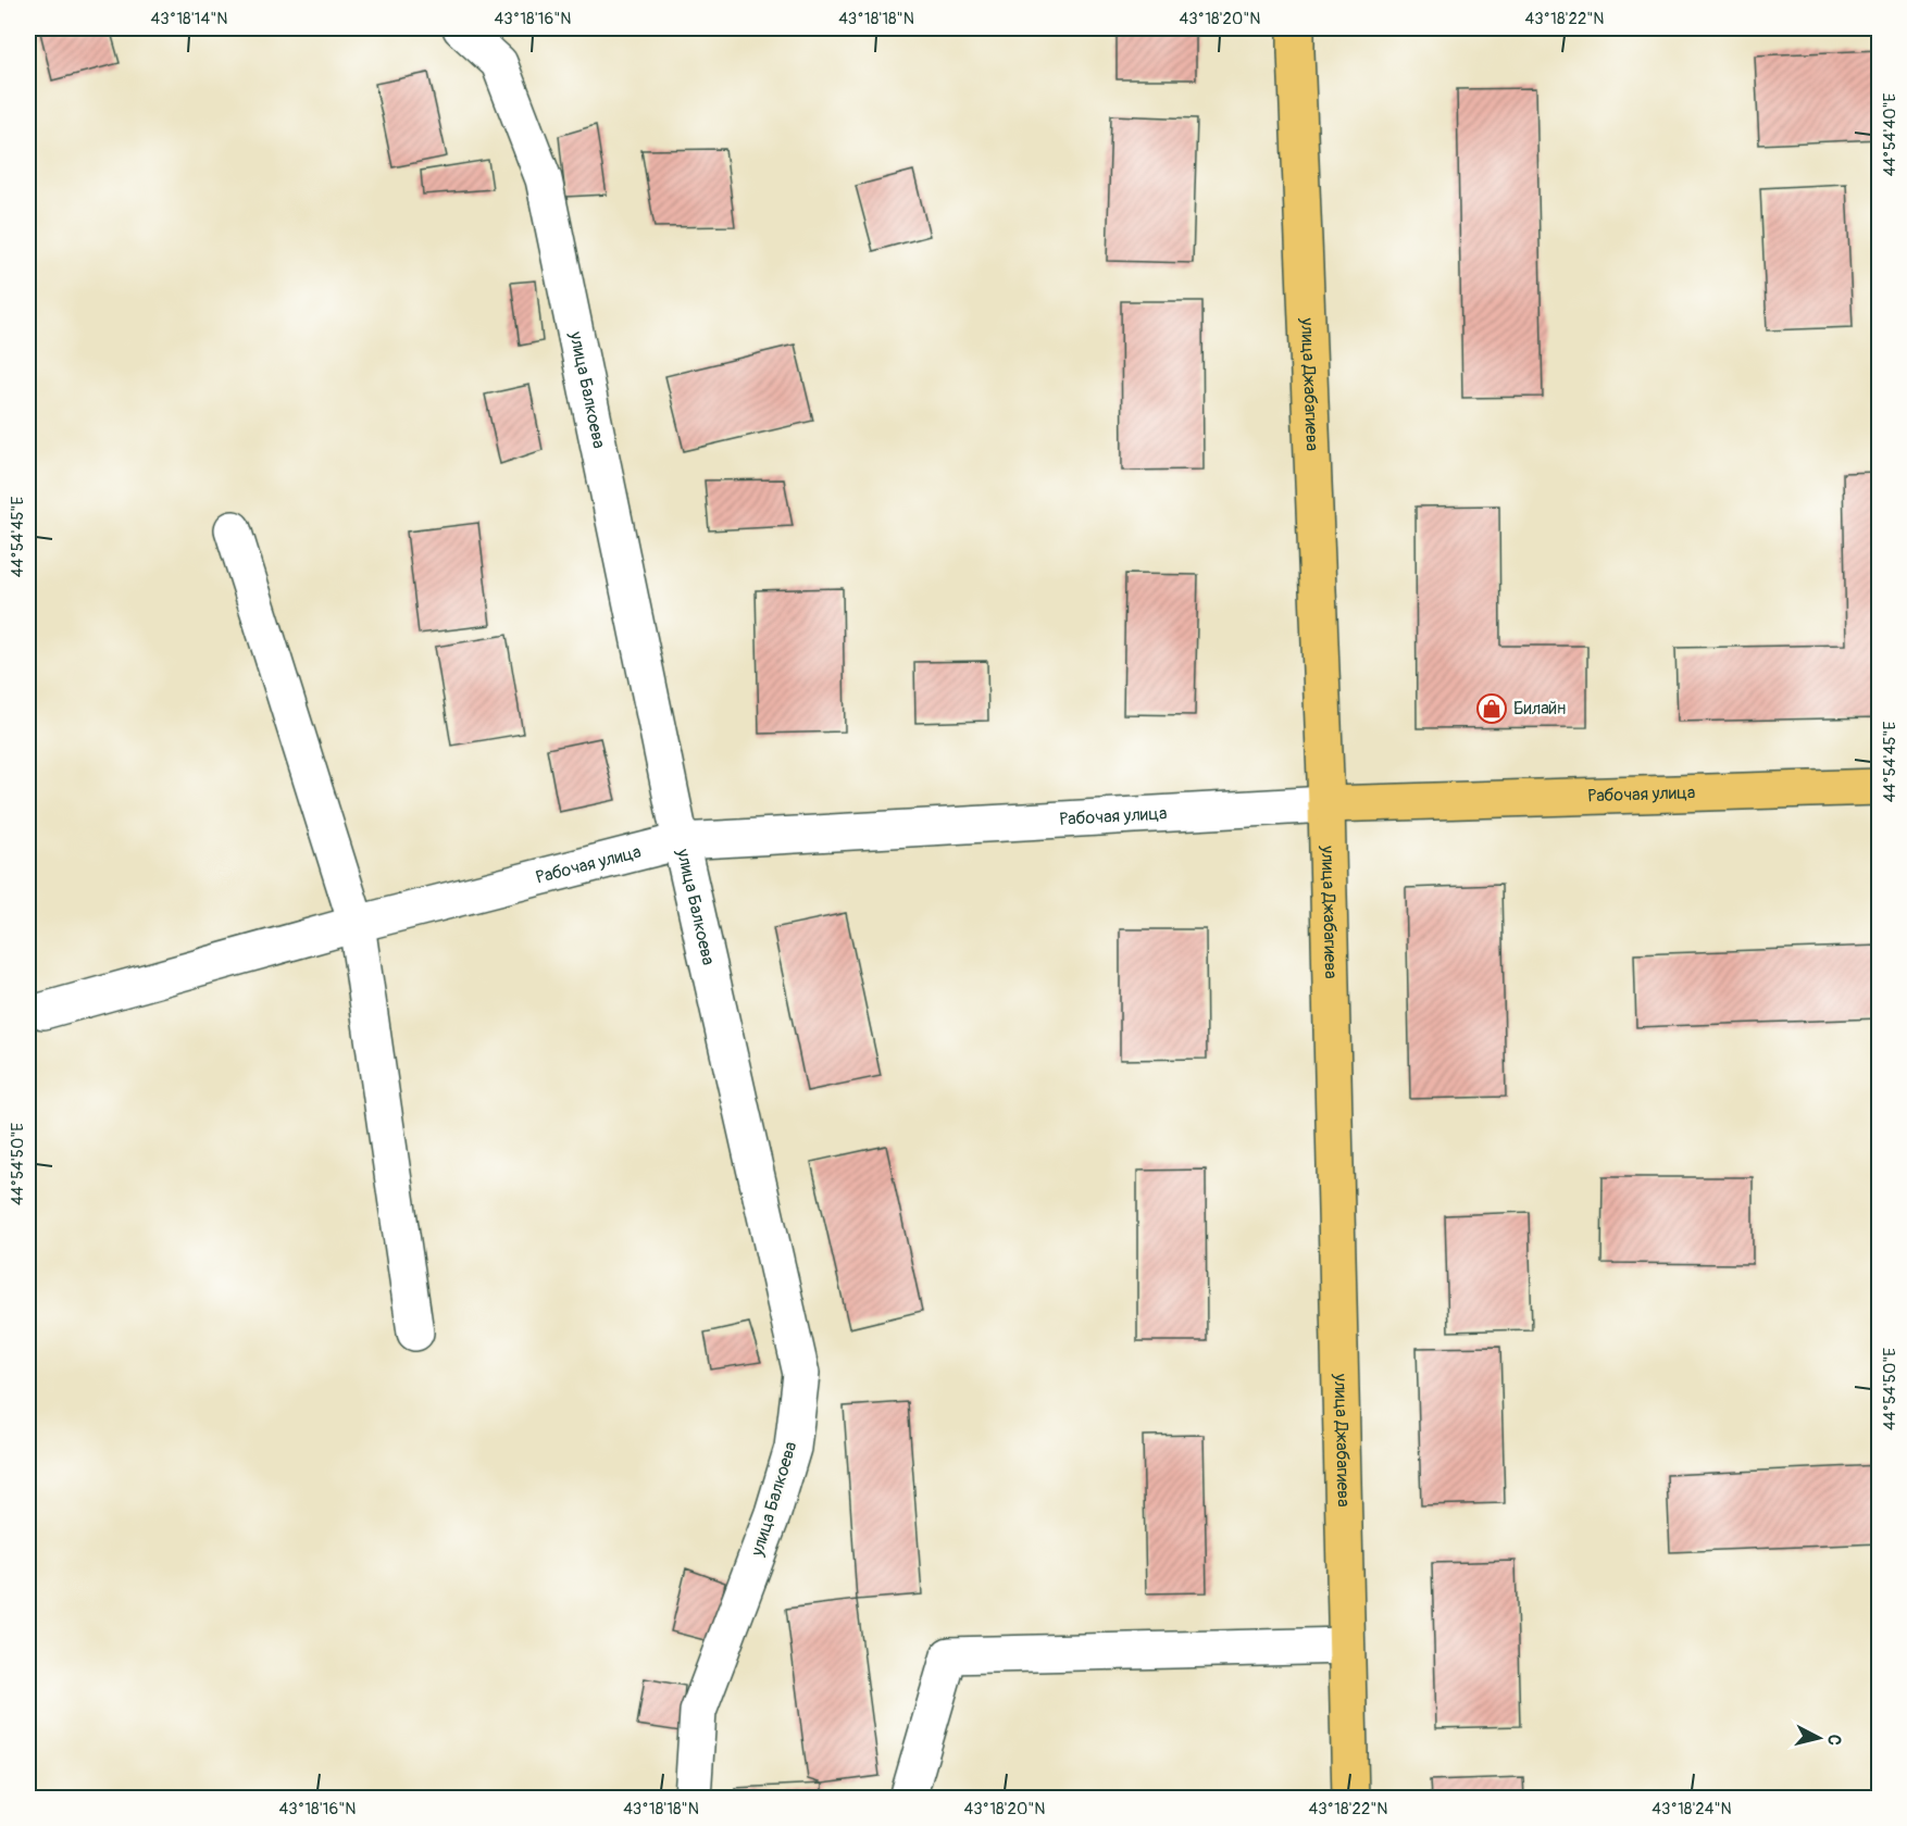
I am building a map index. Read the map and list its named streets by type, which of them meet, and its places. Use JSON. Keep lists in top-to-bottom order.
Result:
{
  "streets": {
    "main road": ["улица Джабагиева", "Рабочая улица"],
    "street": ["улица Балкоева"]
  },
  "crossings": [
    ["улица Джабагиева", "Рабочая улица"],
    ["улица Балкоева", "Рабочая улица"]
  ],
  "places": {
    "shop": ["Билайн"]
  },
  "north": "right",
  "coordinates": [
    "43°18'14\"N",
    "43°18'16\"N",
    "43°18'18\"N",
    "43°18'20\"N",
    "43°18'22\"N",
    "44°54'40\"E",
    "44°54'45\"E",
    "44°54'50\"E",
    "43°18'24\"N"
  ]
}
